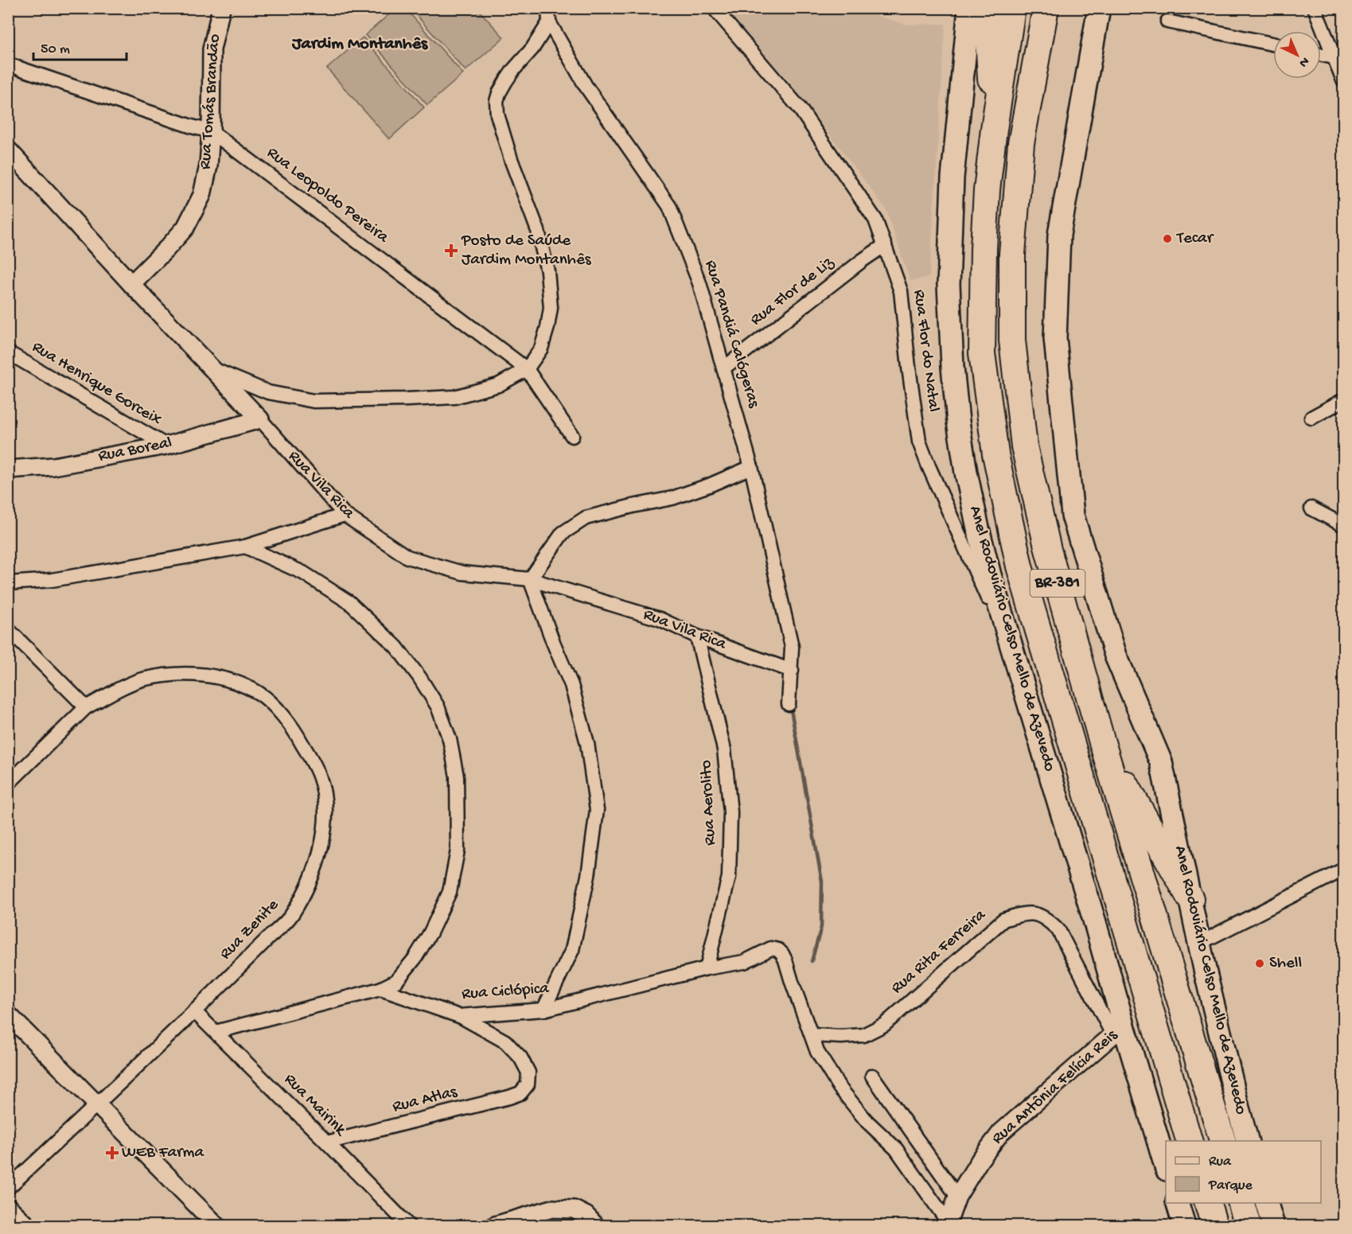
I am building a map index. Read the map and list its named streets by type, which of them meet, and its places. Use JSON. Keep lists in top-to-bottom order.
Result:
{
  "streets": {
    "highway": ["BR-381", "Anel Rodoviário Celso Mello de Azevedo"],
    "street": [
      "Rua Tomás Brandão",
      "Rua Leopoldo Pereira",
      "Rua Flor de Liz",
      "Rua Pandiá Calógeras",
      "Rua Flor do Natal",
      "Rua Henrique Gorceix",
      "Rua Boreal",
      "Rua Vila Rica",
      "Rua Aerolito",
      "Rua Zenite",
      "Rua Rita Ferreira",
      "Rua Ciclópica",
      "Rua Antônia Felícia Reis",
      "Rua Atlas",
      "Rua Mairink"
    ]
  },
  "crossings": [
    ["Rua Tomás Brandão", "Rua Leopoldo Pereira"],
    ["Rua Tomás Brandão", "Rua Vila Rica"],
    ["Rua Flor de Liz", "Rua Pandiá Calógeras"],
    ["Rua Flor de Liz", "Rua Flor do Natal"],
    ["Rua Pandiá Calógeras", "Rua Vila Rica"],
    ["Rua Flor do Natal", "Anel Rodoviário Celso Mello de Azevedo"],
    ["Rua Henrique Gorceix", "Rua Boreal"],
    ["Rua Boreal", "Rua Vila Rica"],
    ["Rua Vila Rica", "Rua Aerolito"],
    ["Anel Rodoviário Celso Mello de Azevedo", "Rua Rita Ferreira"],
    ["Anel Rodoviário Celso Mello de Azevedo", "Rua Antônia Felícia Reis"],
    ["Rua Aerolito", "Rua Ciclópica"],
    ["Rua Zenite", "Rua Mairink"],
    ["Rua Rita Ferreira", "Rua Ciclópica"],
    ["Rua Rita Ferreira", "Rua Antônia Felícia Reis"],
    ["Rua Ciclópica", "Rua Atlas"],
    ["Rua Atlas", "Rua Mairink"]
  ],
  "districts": ["Jardim Montanhês"],
  "places": {
    "other": ["Tecar", "Shell"],
    "health": ["Posto de Saúde Jardim Montanhês", "WEB Farma"]
  },
  "legend": ["Rua", "Parque"],
  "scale_bar": "50 m",
  "north": "bottom right"
}
